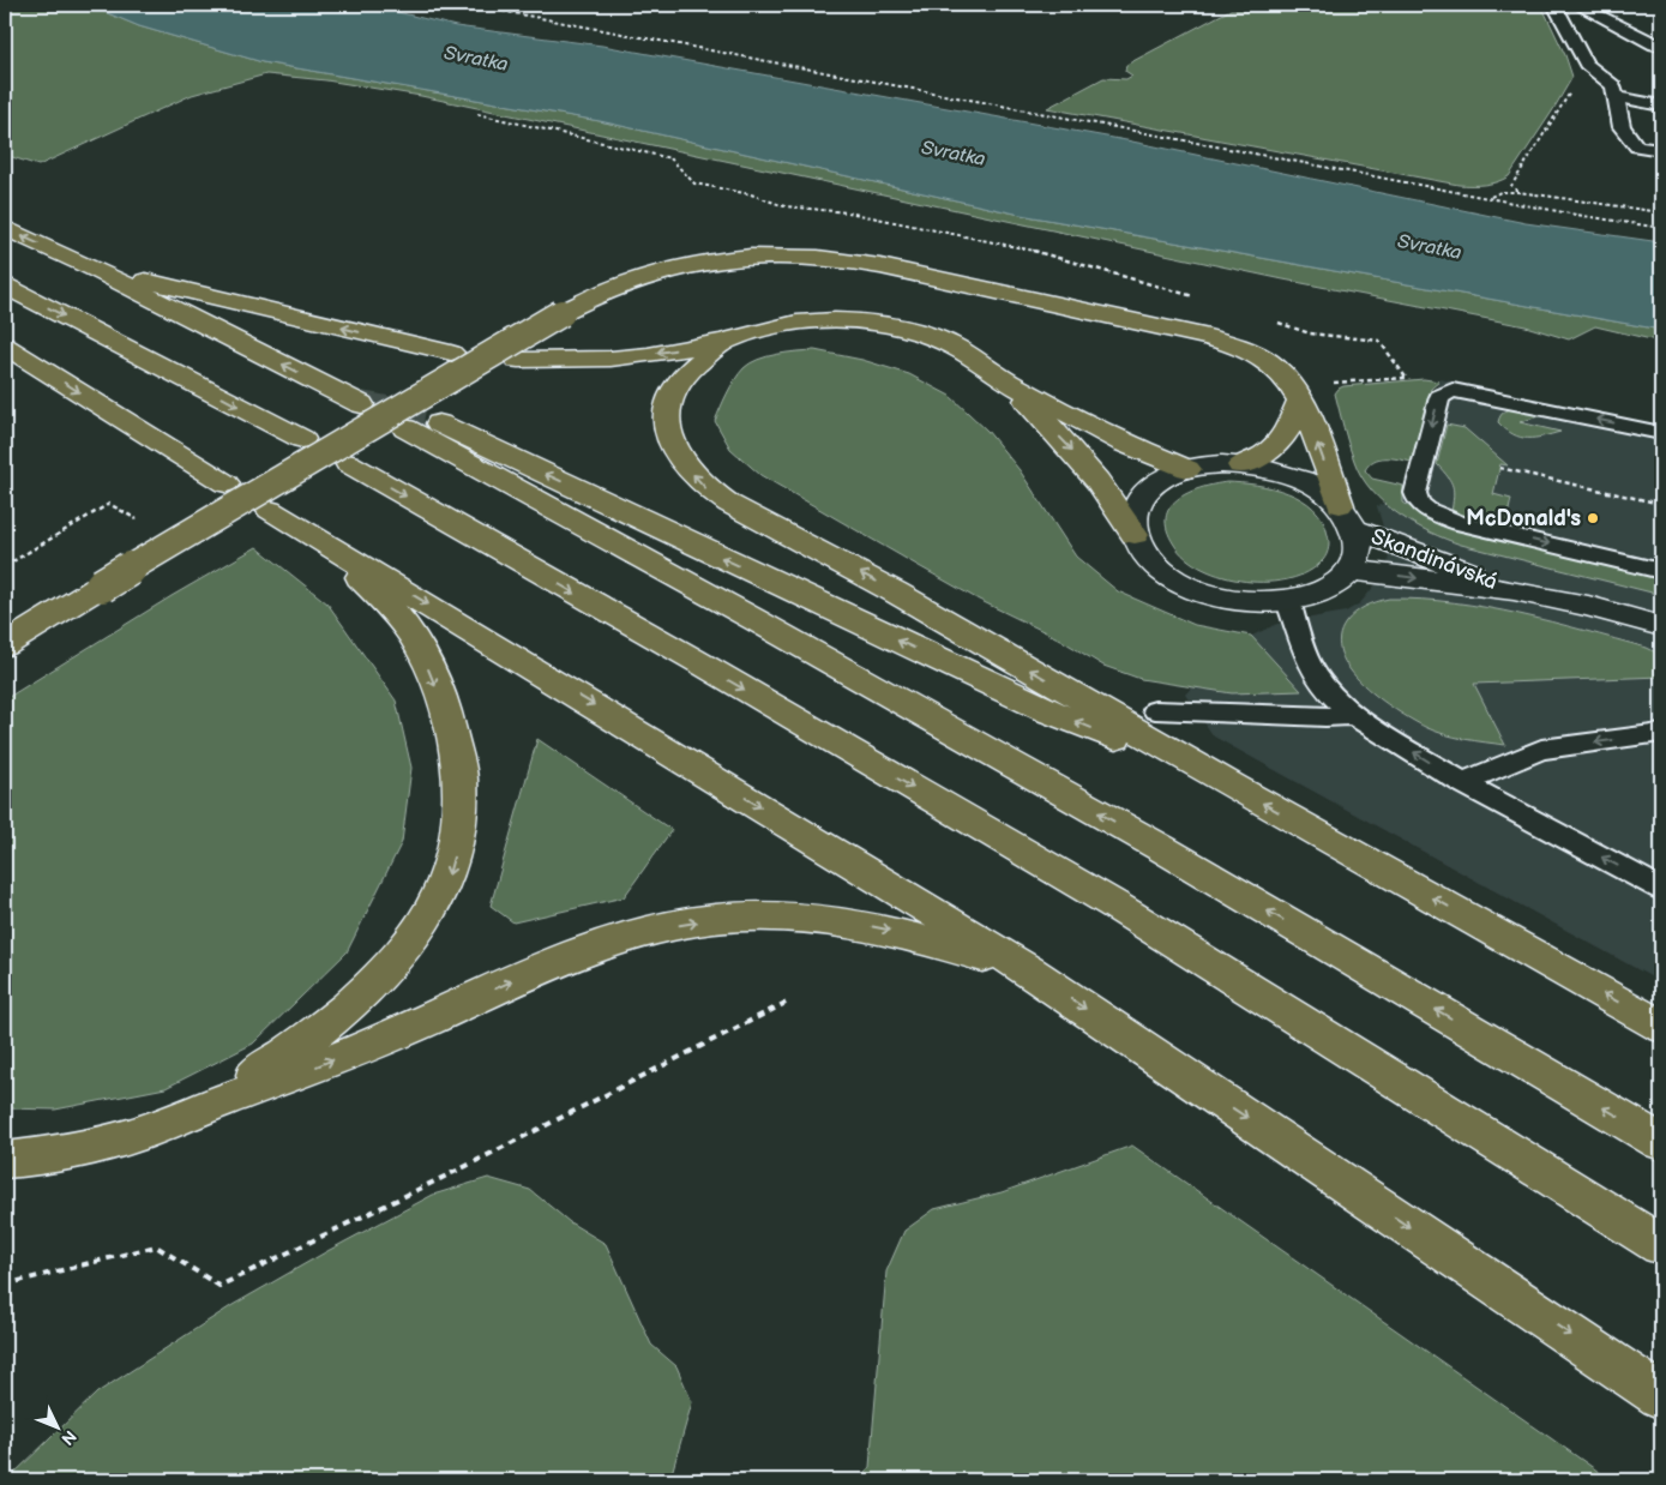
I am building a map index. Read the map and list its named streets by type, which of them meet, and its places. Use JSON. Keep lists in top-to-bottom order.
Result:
{
  "streets": {
    "street": ["Skandinávská"]
  },
  "water": ["Svratka"],
  "places": ["McDonald's"],
  "north": "bottom right"
}
